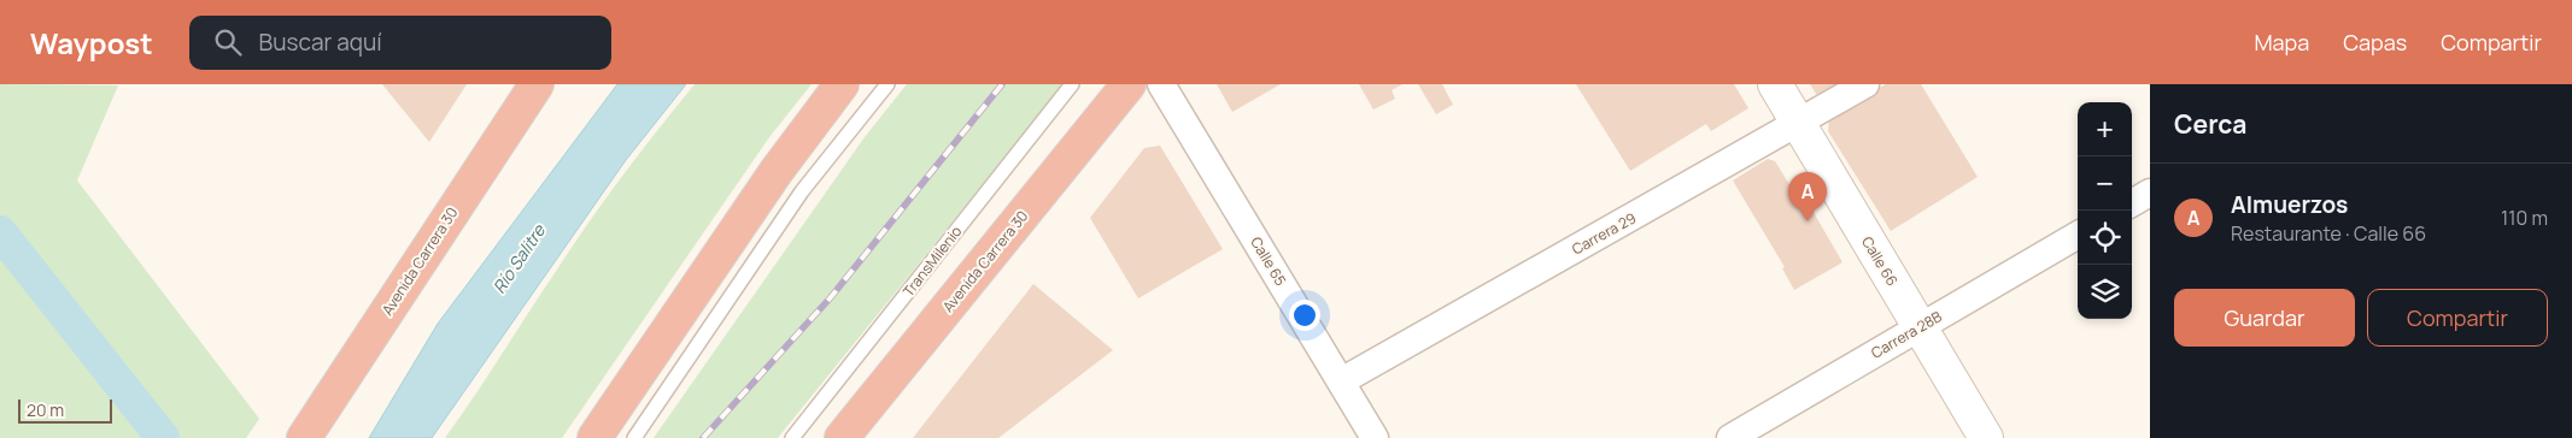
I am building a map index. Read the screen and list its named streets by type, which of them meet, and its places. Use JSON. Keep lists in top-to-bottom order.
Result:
{
  "streets": {
    "highway": ["Avenida Carrera 30"],
    "main road": ["Calle 66"],
    "street": ["Carrera 29", "Calle 65", "Carrera 28B"],
    "lane": ["TransMilenio"]
  },
  "crossings": [
    ["Carrera 29", "Calle 65"],
    ["Carrera 29", "Calle 66"],
    ["Calle 66", "Carrera 28B"]
  ],
  "water": ["Río Salitre"],
  "scale_bar": "20 m",
  "page": {
    "header": "Waypost",
    "search": "Buscar aquí",
    "nav": ["Mapa", "Capas", "Compartir"],
    "heading": "Cerca",
    "map_buttons": ["+", "−"],
    "list": [
      {
        "mark": "A",
        "name": "Almuerzos",
        "note": "Restaurante · Calle 66",
        "value": "110 m"
      }
    ],
    "pins": "A",
    "buttons": ["Guardar", "Compartir"],
    "scale": "20 m"
  }
}
